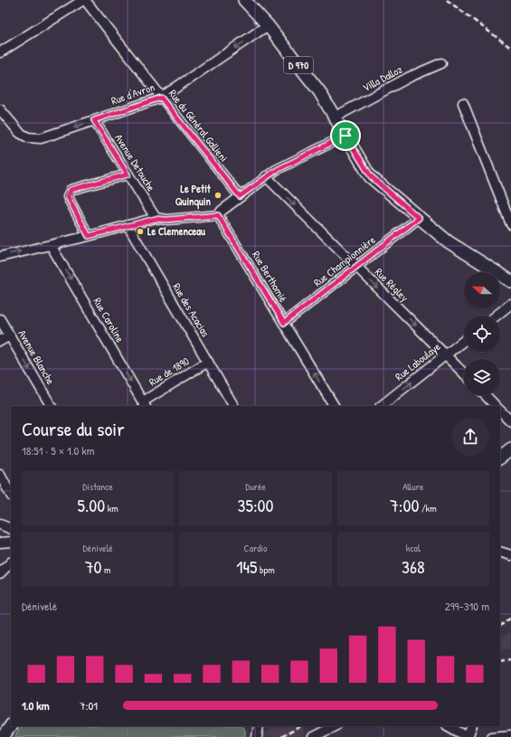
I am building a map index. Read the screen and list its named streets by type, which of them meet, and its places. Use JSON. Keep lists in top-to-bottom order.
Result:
{
  "streets": {
    "main road": ["D 970"],
    "street": [
      "Villa Dalloz",
      "Rue d'Avron",
      "Rue du Général Gallieni",
      "Avenue Detouche",
      "Rue Championnière",
      "Rue Berthomié",
      "Rue Régley",
      "Rue des Acacias",
      "Rue Caroline",
      "Avenue Blanche",
      "Rue Laboulaye",
      "Rue de 1890"
    ]
  },
  "crossings": [
    ["D 970", "Villa Dalloz"],
    ["D 970", "Rue d'Avron"],
    ["D 970", "Rue Championnière"],
    ["Rue d'Avron", "Rue du Général Gallieni"],
    ["Rue d'Avron", "Avenue Detouche"],
    ["Rue Championnière", "Rue Berthomié"],
    ["Rue Championnière", "Rue Régley"],
    ["Rue Régley", "Rue Laboulaye"],
    ["Rue des Acacias", "Rue de 1890"],
    ["Rue Caroline", "Rue de 1890"]
  ],
  "one_way": [
    "Rue d'Avron",
    "Rue Berthomié",
    "Rue Régley",
    "Rue Caroline",
    "Avenue Blanche",
    "Rue Laboulaye"
  ],
  "places": ["Le Petit Quinquin", "Le Clemenceau"],
  "north": "left",
  "page": {
    "heading": ["Course du soir", "18:51 · 5 × 1.0 km"],
    "stats": [
      ["Distance", "5.00 km"],
      ["Durée", "35:00"],
      ["Allure", "7:00 /km"],
      ["Dénivelé", "70 m"],
      ["Cardio", "145 bpm"],
      ["kcal", "368"]
    ],
    "chart": ["Dénivelé", "299–310 m"],
    "list": [
      {
        "name": "1.0 km",
        "note": "7:01"
      }
    ]
  }
}
